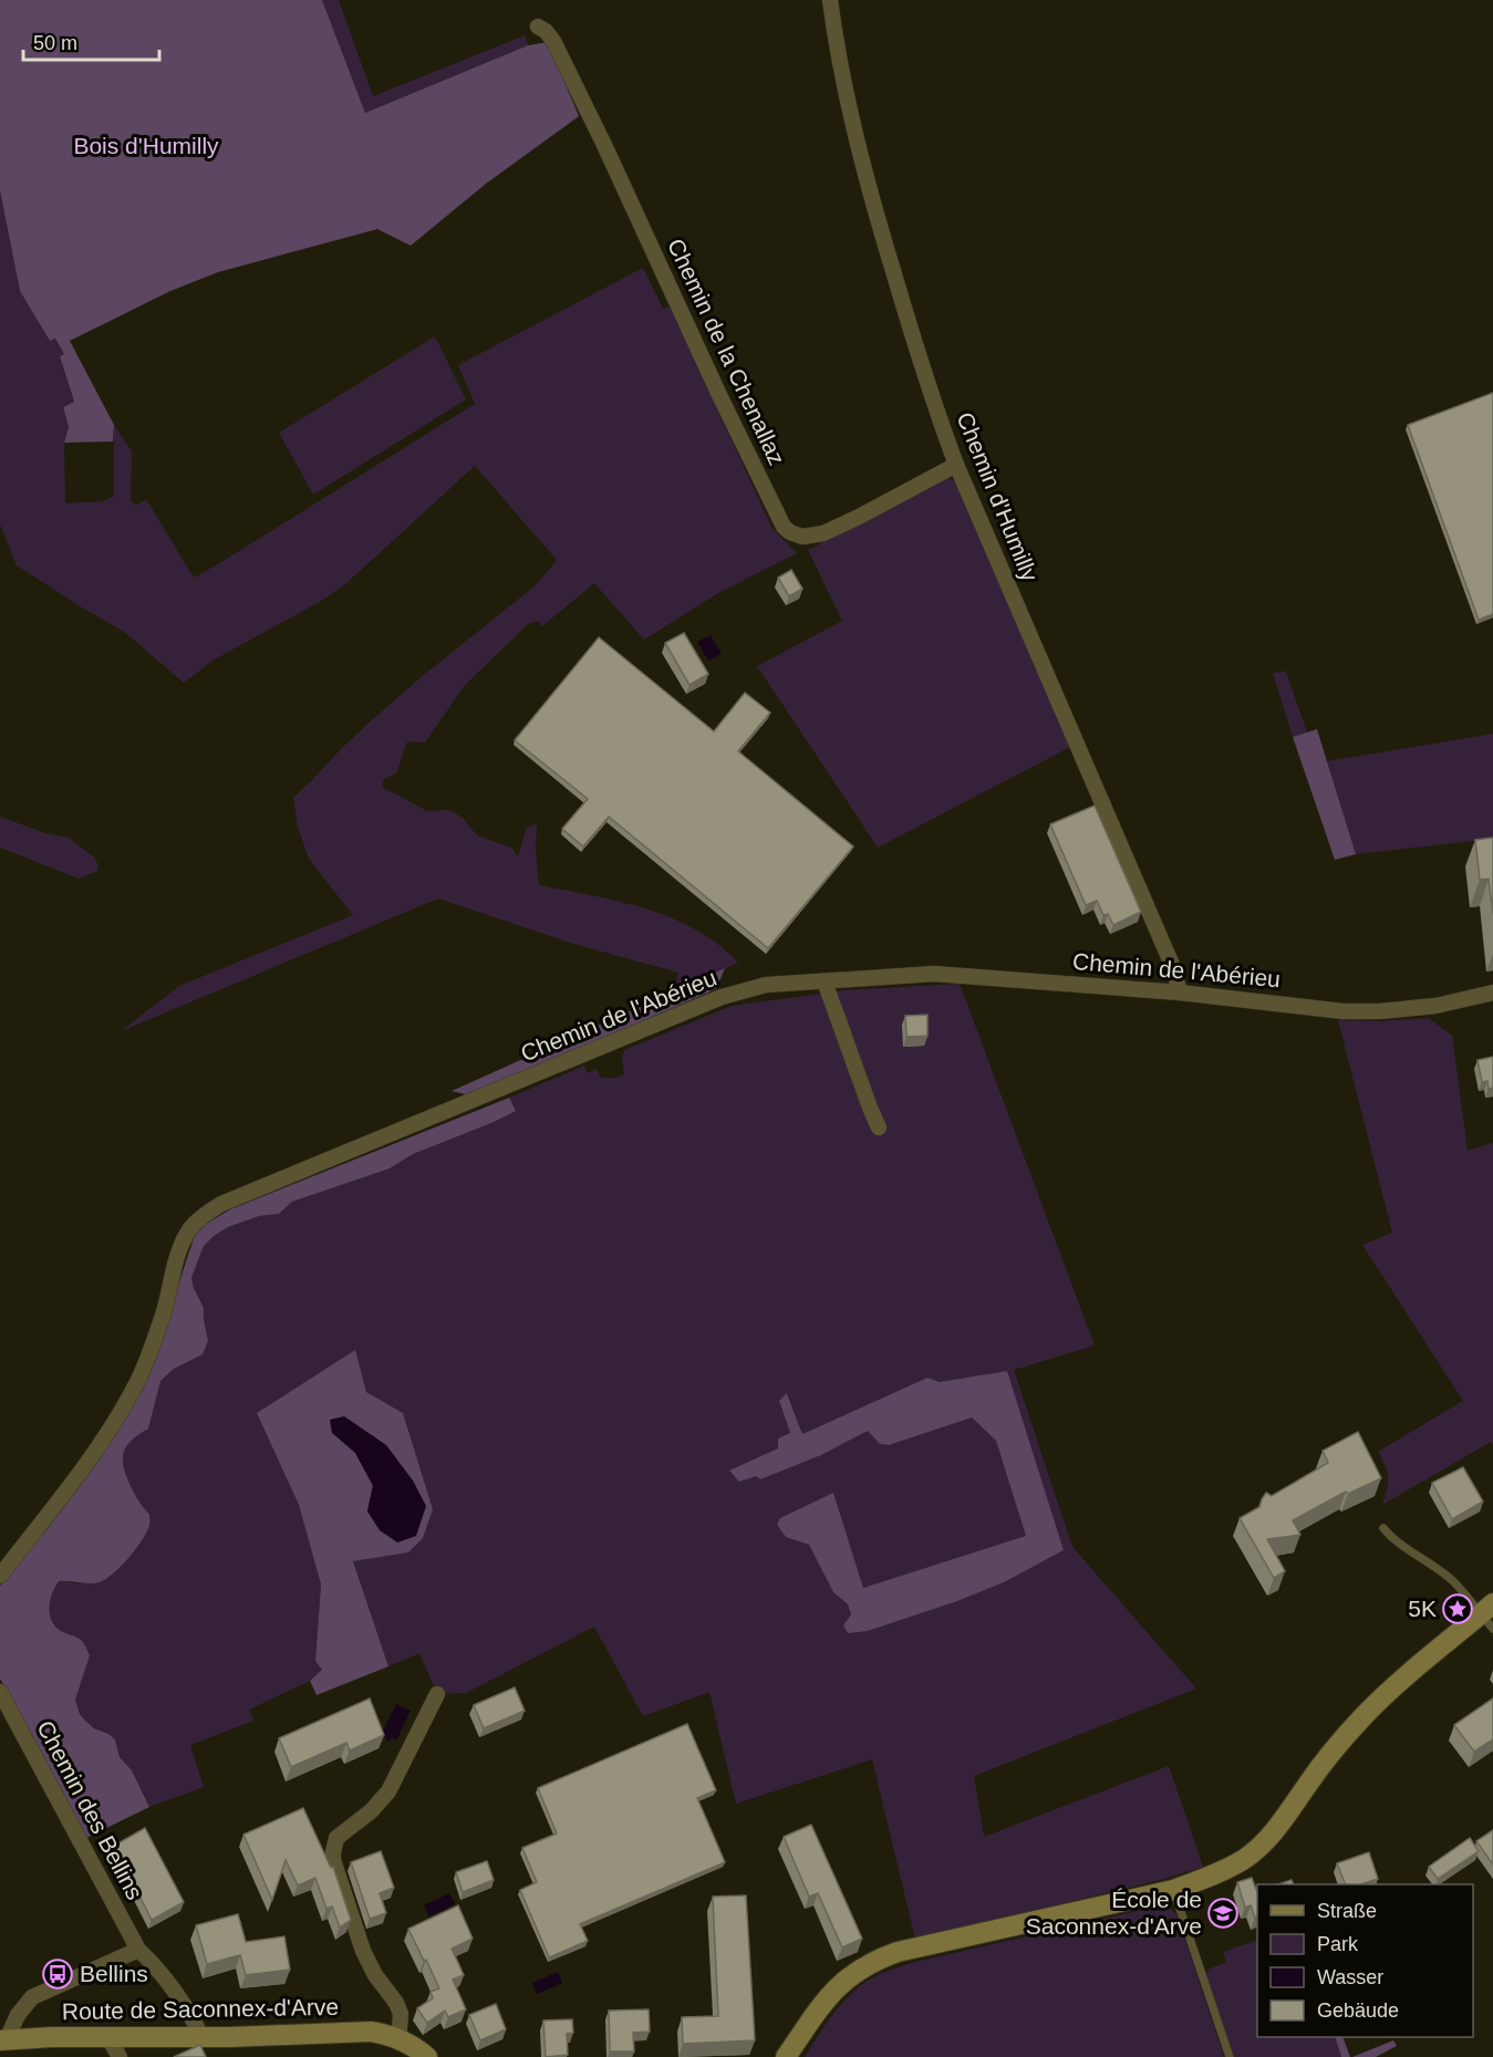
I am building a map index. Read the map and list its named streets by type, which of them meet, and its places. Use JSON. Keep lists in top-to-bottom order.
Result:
{
  "streets": {
    "street": [
      "Chemin de la Chenallaz",
      "Chemin d'Humilly",
      "Chemin de l'Abérieu",
      "Chemin des Bellins",
      "Route de Saconnex-d'Arve"
    ]
  },
  "crossings": [
    ["Chemin de la Chenallaz", "Chemin d'Humilly"],
    ["Chemin d'Humilly", "Chemin de l'Abérieu"],
    ["Chemin des Bellins", "Route de Saconnex-d'Arve"]
  ],
  "parks": ["Bois d'Humilly"],
  "places": {
    "place": ["5K"],
    "school or university": ["École de Saconnex-d'Arve"],
    "bus stop": ["Bellins"]
  },
  "legend": [
    "Straße",
    "Park",
    "Wasser",
    "Gebäude"
  ],
  "scale_bar": "50 m"
}
